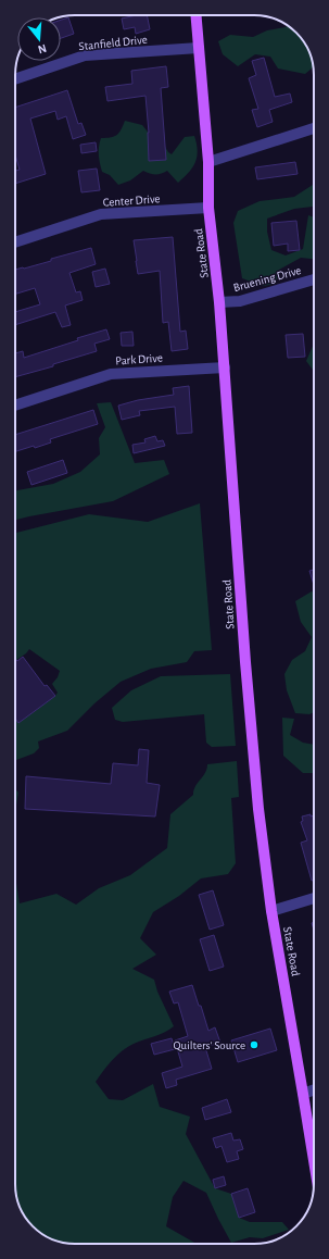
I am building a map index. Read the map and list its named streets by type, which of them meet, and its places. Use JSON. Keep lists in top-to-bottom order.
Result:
{
  "streets": {
    "main road": ["State Road"],
    "street": [
      "Stanfield Drive",
      "Center Drive",
      "Bruening Drive",
      "Park Drive"
    ]
  },
  "crossings": [
    ["Stanfield Drive", "State Road"],
    ["Center Drive", "State Road"],
    ["State Road", "Bruening Drive"],
    ["State Road", "Park Drive"]
  ],
  "places": ["Quilters' Source"],
  "north": "bottom"
}
